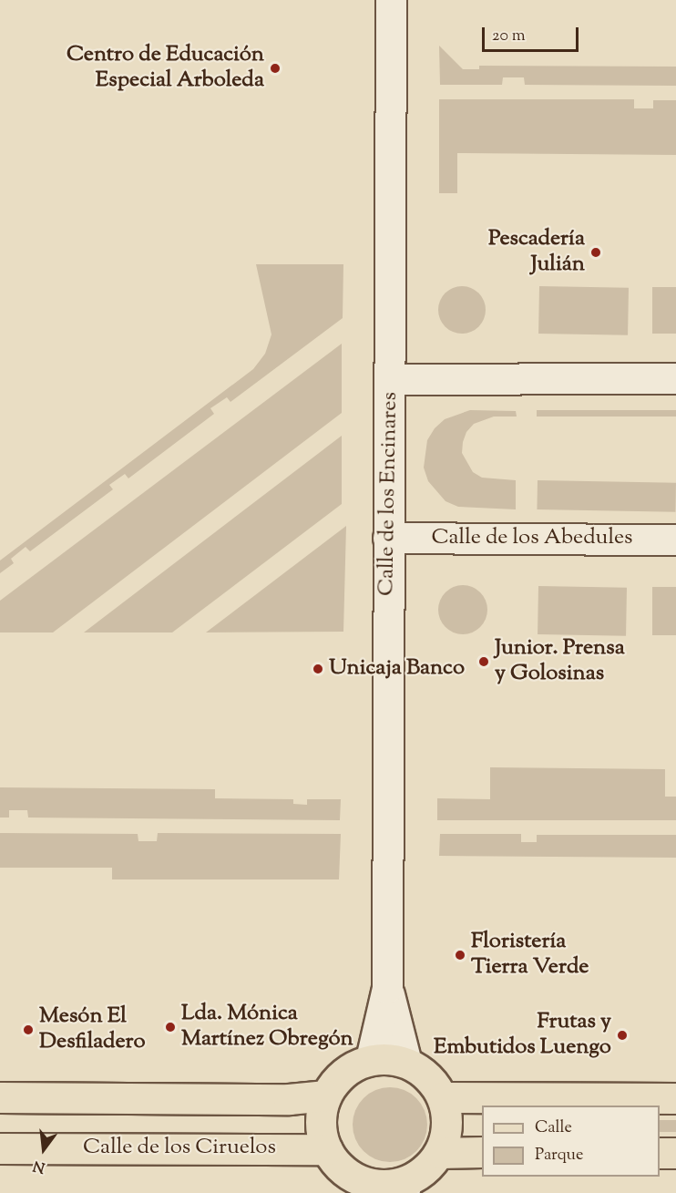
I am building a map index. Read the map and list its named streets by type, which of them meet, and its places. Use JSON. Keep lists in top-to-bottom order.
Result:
{
  "streets": {
    "main road": ["Calle de los Ciruelos"],
    "street": ["Calle de los Encinares", "Calle de los Abedules"]
  },
  "crossings": [
    ["Calle de los Encinares", "Calle de los Abedules"],
    ["Calle de los Encinares", "Calle de los Ciruelos"]
  ],
  "places": [
    "Centro de Educación Especial Arboleda",
    "Pescadería Julián",
    "Junior. Prensa y Golosinas",
    "Unicaja Banco",
    "Floristería Tierra Verde",
    "Lda. Mónica Martínez Obregón",
    "Mesón El Desfiladero",
    "Frutas y Embutidos Luengo"
  ],
  "legend": ["Calle", "Parque"],
  "scale_bar": "20 m",
  "north": "bottom"
}
